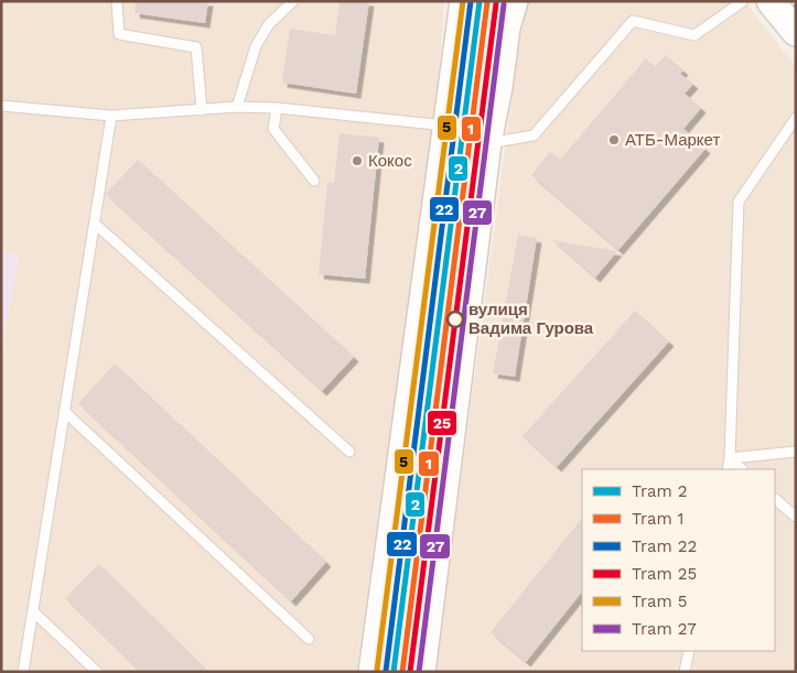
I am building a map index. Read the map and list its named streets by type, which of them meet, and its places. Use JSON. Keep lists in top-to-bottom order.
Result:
{
  "places": ["АТБ-Маркет", "Кокос", "вулиця Вадима Гурова"],
  "lines": [
    "tram line 2",
    "tram line 22",
    "tram line 5",
    "tram line 1",
    "tram line 25",
    "tram line 27"
  ],
  "legend": [
    "Tram 2",
    "Tram 1",
    "Tram 22",
    "Tram 25",
    "Tram 5",
    "Tram 27"
  ]
}
